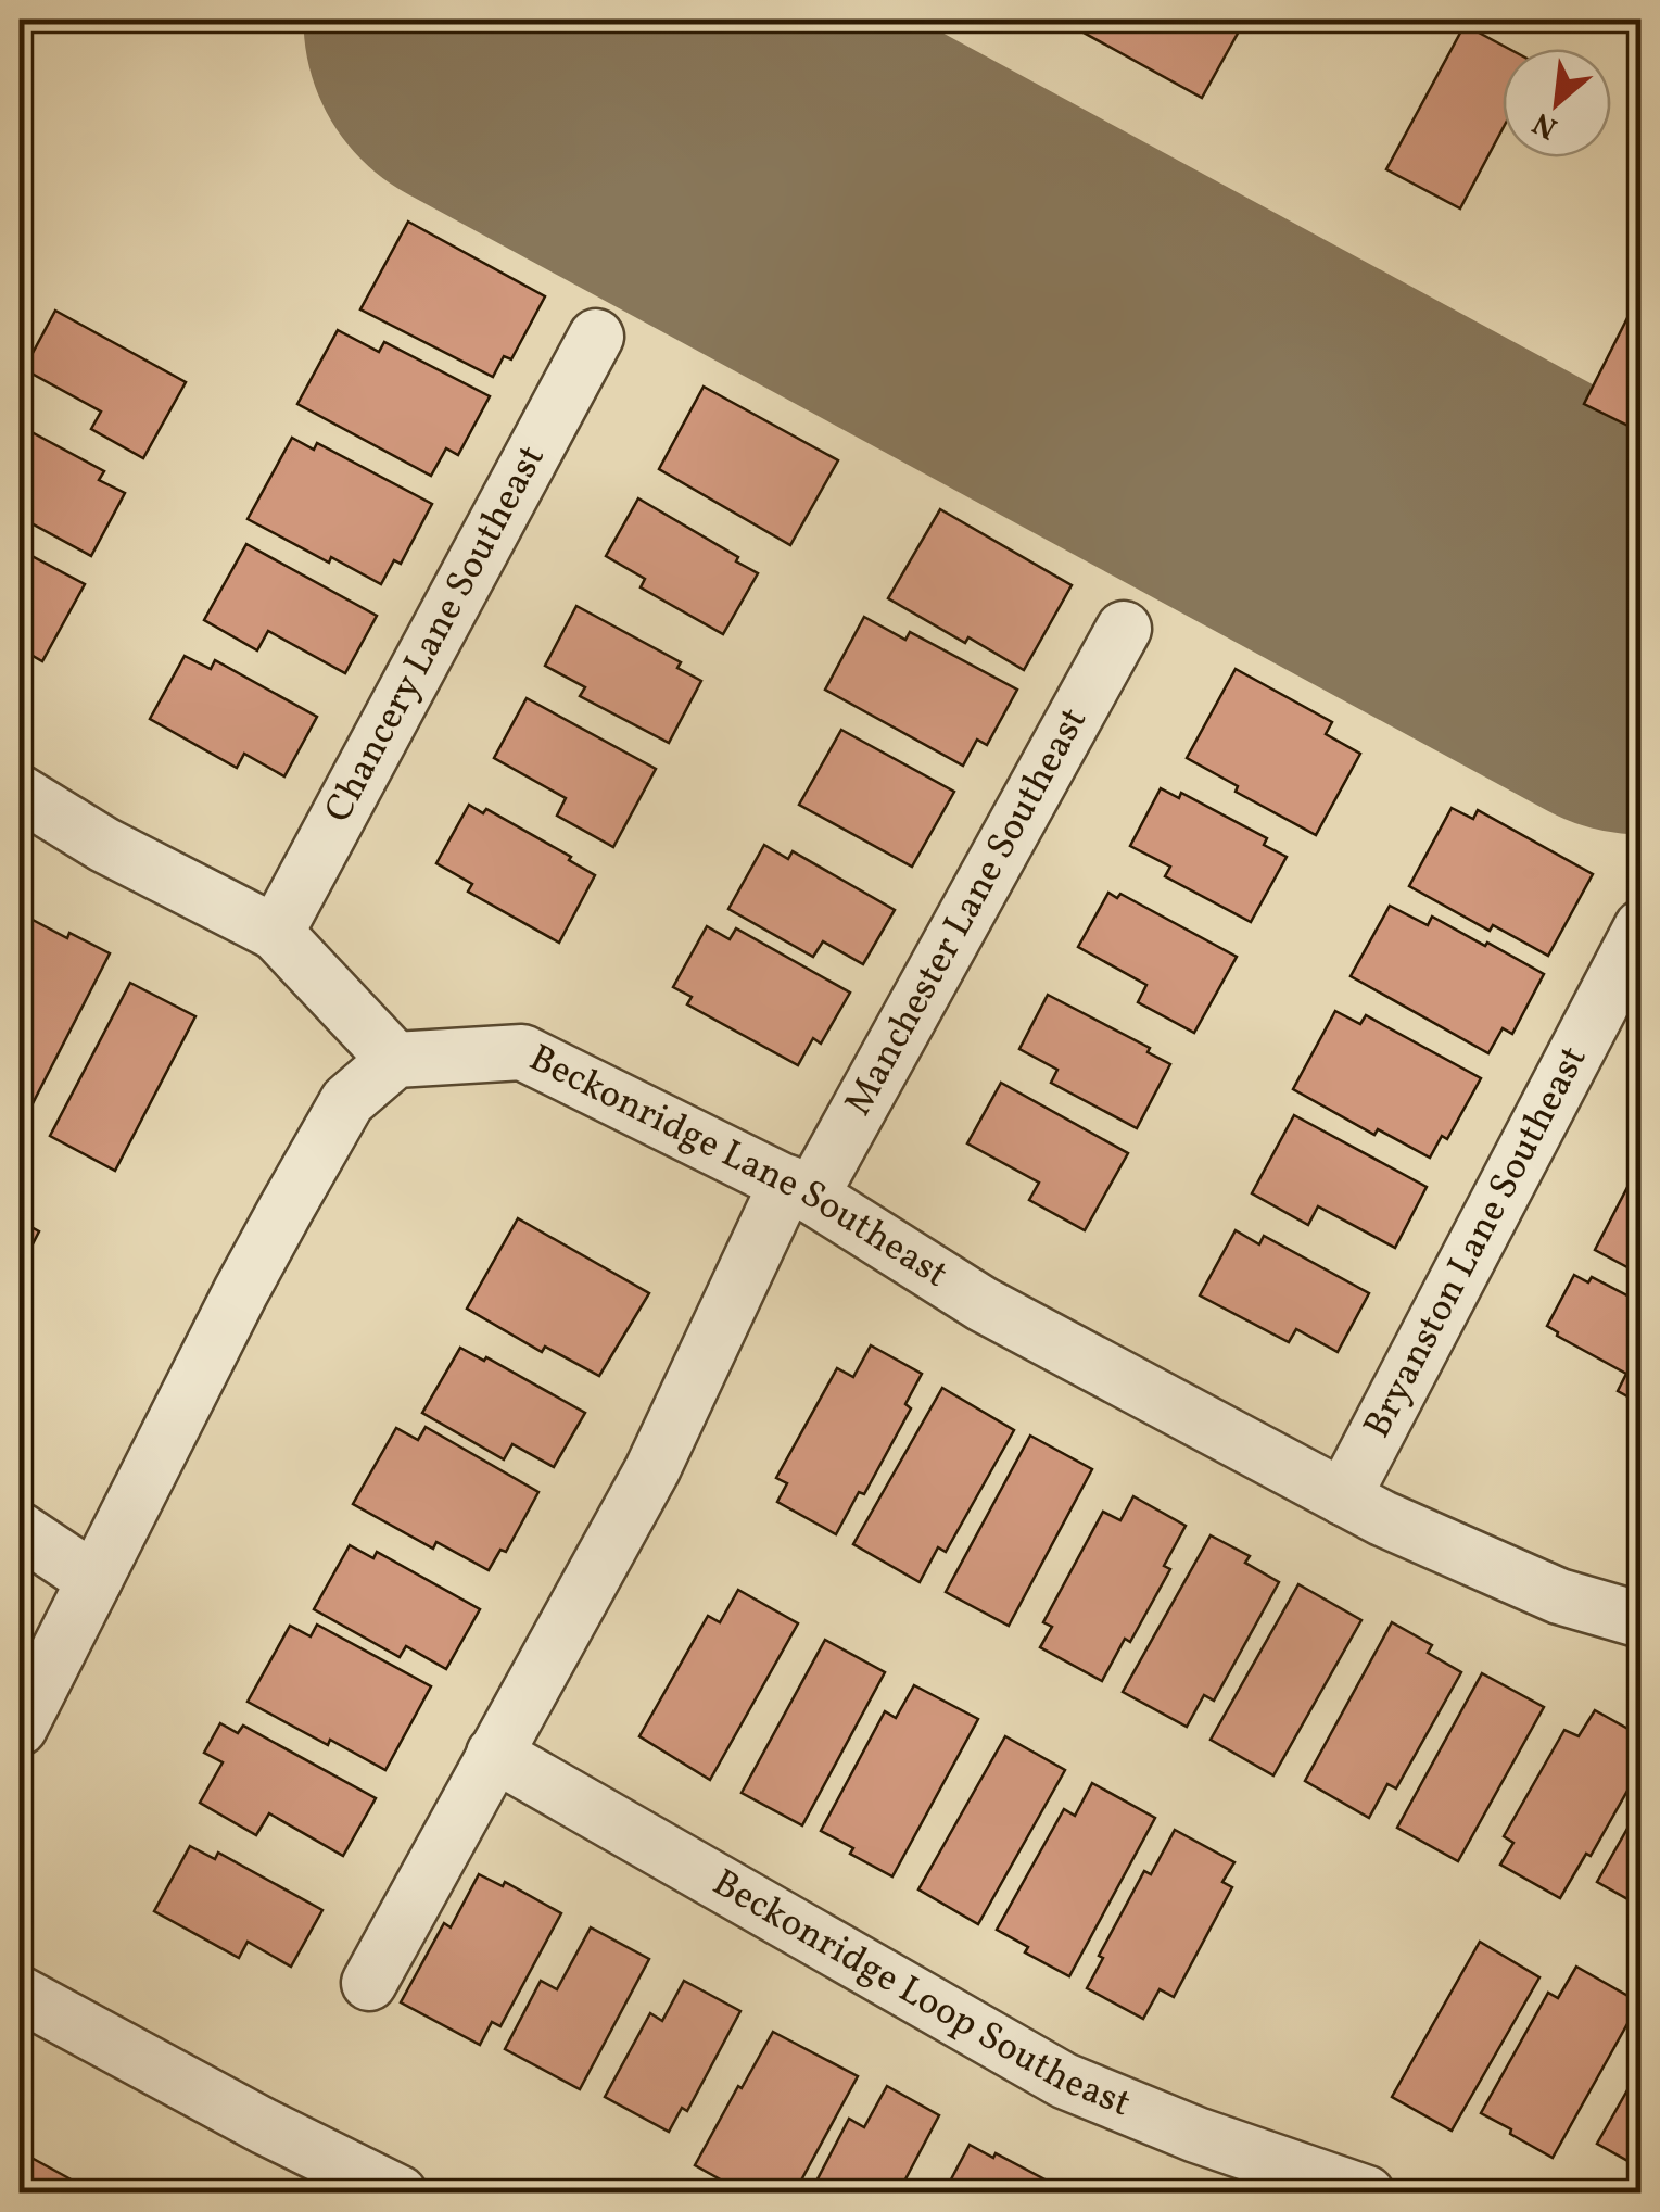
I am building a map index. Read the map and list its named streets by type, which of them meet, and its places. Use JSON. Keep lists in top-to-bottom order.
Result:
{
  "streets": {
    "street": [
      "Chancery Lane Southeast",
      "Manchester Lane Southeast",
      "Beckonridge Lane Southeast",
      "Bryanston Lane Southeast",
      "Beckonridge Loop Southeast"
    ]
  },
  "crossings": [
    ["Manchester Lane Southeast", "Beckonridge Lane Southeast"],
    ["Beckonridge Lane Southeast", "Bryanston Lane Southeast"]
  ],
  "north": "bottom left"
}
